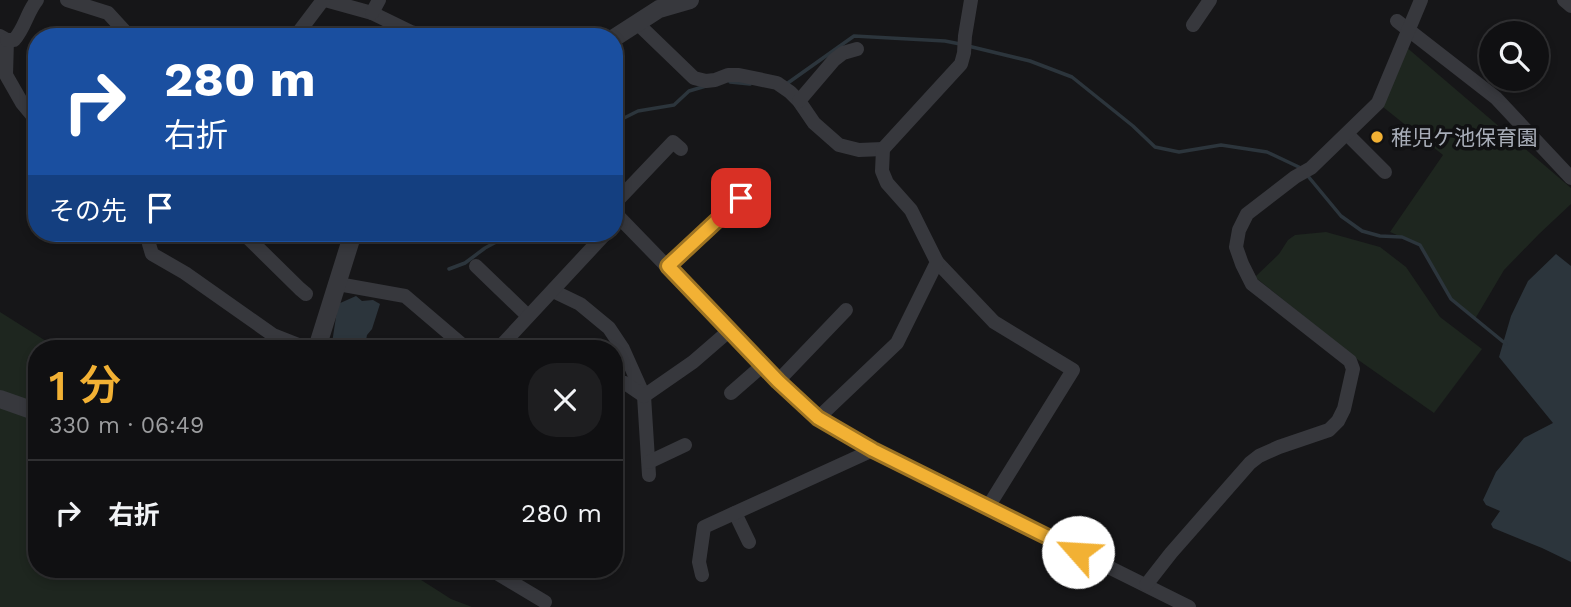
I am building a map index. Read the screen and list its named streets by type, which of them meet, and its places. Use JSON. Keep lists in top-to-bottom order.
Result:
{
  "places": ["稚児ケ池保育園"],
  "page": {
    "turn": ["280 m", "右折"],
    "then": "その先",
    "heading": ["1 分", "330 m · 06:49"],
    "list": [
      {
        "name": "右折",
        "value": "280 m"
      }
    ]
  }
}
